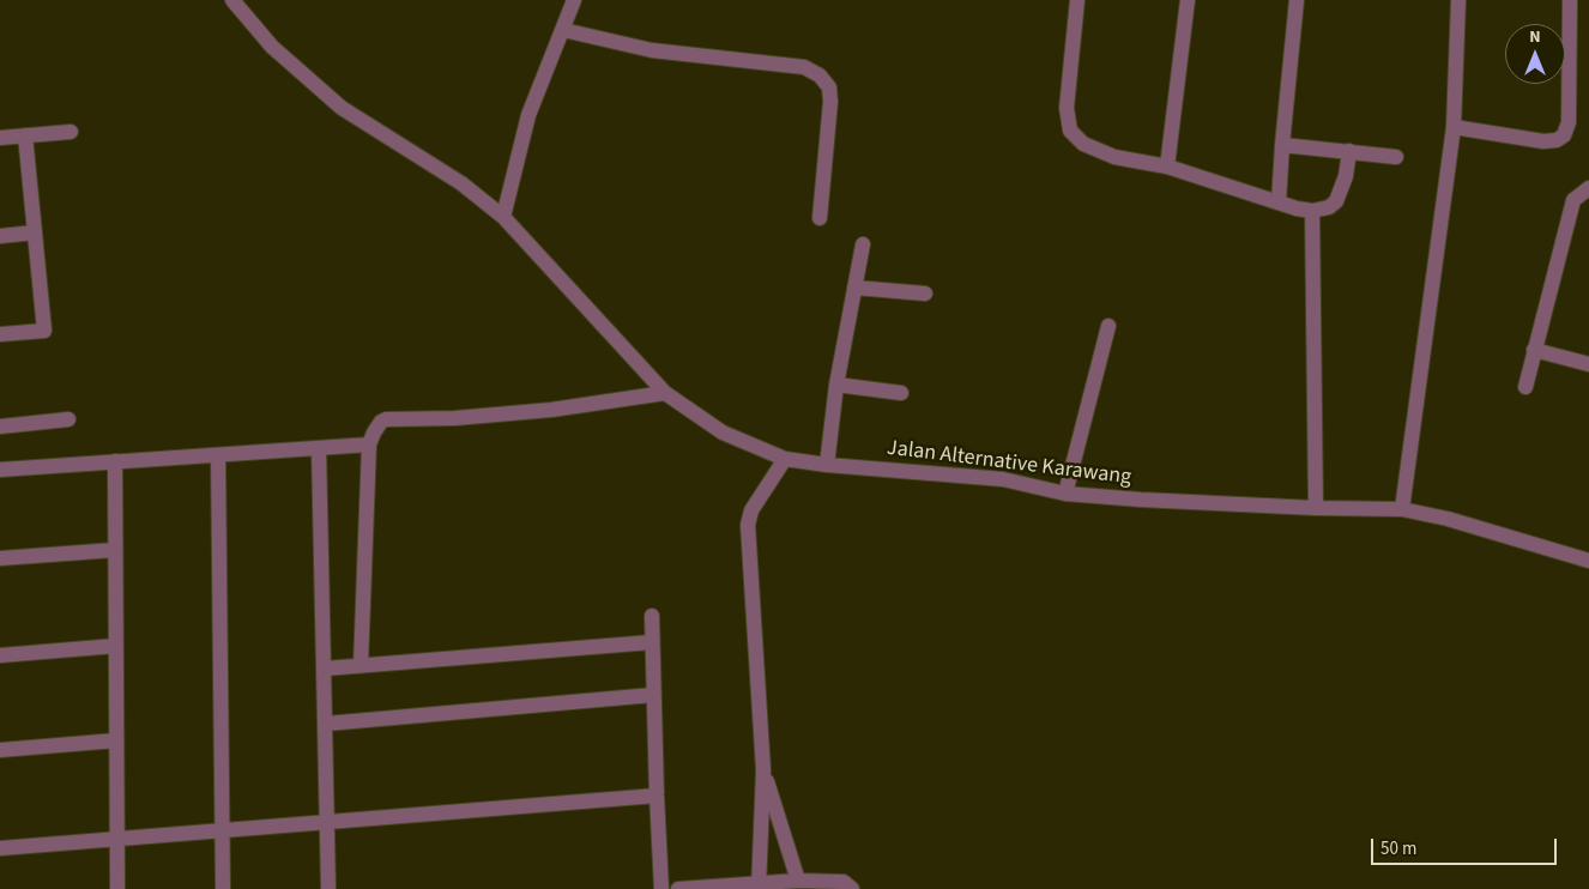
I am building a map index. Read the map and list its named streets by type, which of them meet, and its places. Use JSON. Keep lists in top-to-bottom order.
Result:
{
  "streets": {
    "street": ["Jalan Alternative Karawang"]
  },
  "scale_bar": "50 m",
  "north": "top"
}
